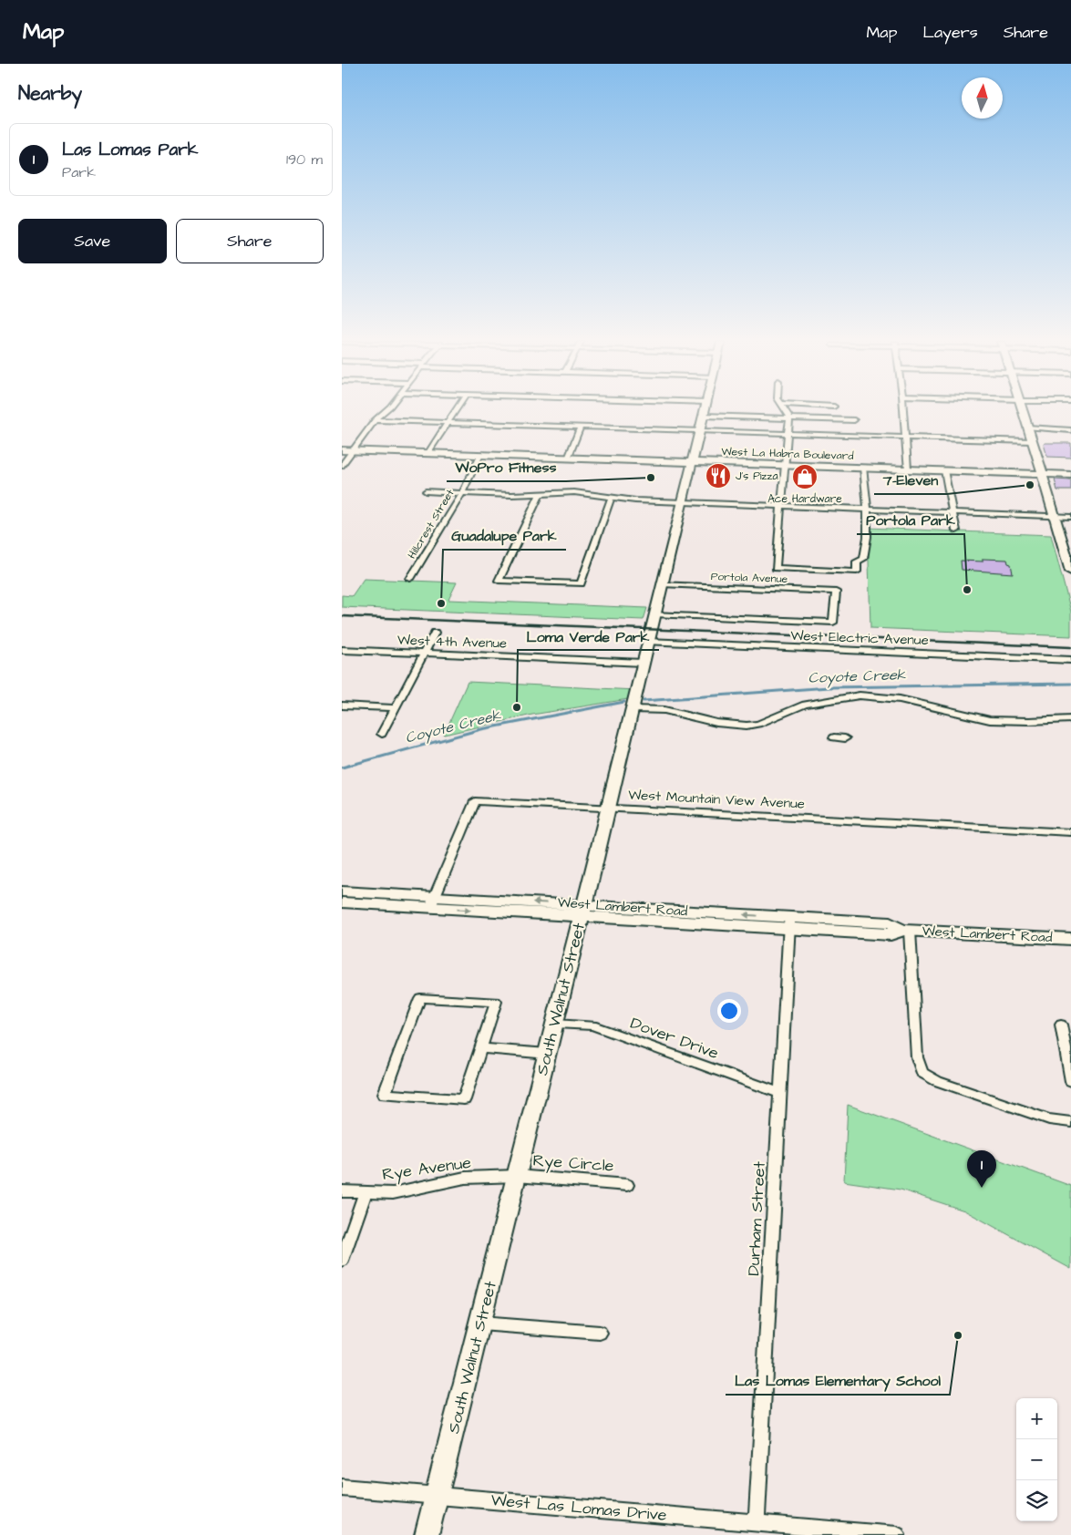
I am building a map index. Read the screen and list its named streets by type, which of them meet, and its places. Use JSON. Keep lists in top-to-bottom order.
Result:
{
  "streets": {
    "street": [
      "West La Habra Boulevard",
      "Hillcrest Street",
      "Portola Avenue",
      "West Electric Avenue",
      "West 4th Avenue",
      "West Mountain View Avenue",
      "West Lambert Road",
      "South Walnut Street",
      "Dover Drive",
      "Rye Circle",
      "Rye Avenue",
      "Durham Street",
      "West Las Lomas Drive"
    ]
  },
  "crossings": [
    ["West La Habra Boulevard", "Hillcrest Street"],
    ["West La Habra Boulevard", "South Walnut Street"],
    ["Portola Avenue", "South Walnut Street"],
    ["West Electric Avenue", "South Walnut Street"],
    ["West 4th Avenue", "South Walnut Street"],
    ["West Mountain View Avenue", "West Lambert Road"],
    ["West Mountain View Avenue", "South Walnut Street"],
    ["West Lambert Road", "South Walnut Street"],
    ["West Lambert Road", "Durham Street"],
    ["South Walnut Street", "Dover Drive"],
    ["South Walnut Street", "Rye Circle"],
    ["South Walnut Street", "Rye Avenue"],
    ["South Walnut Street", "West Las Lomas Drive"],
    ["Dover Drive", "Durham Street"],
    ["Rye Circle", "Rye Avenue"],
    ["Durham Street", "West Las Lomas Drive"]
  ],
  "water": ["Coyote Creek"],
  "places": {
    "restaurant": ["J's Pizza"],
    "shop": ["Ace Hardware"],
    "other": [
      "WoPro Fitness",
      "7-Eleven",
      "Portola Park",
      "Guadalupe Park",
      "Loma Verde Park",
      "Las Lomas Elementary School"
    ]
  },
  "north": "top",
  "page": {
    "header": "Map",
    "nav": ["Map", "Layers", "Share"],
    "heading": "Nearby",
    "list": [
      {
        "mark": "1",
        "name": "Las Lomas Park",
        "note": "Park",
        "value": "190 m"
      }
    ],
    "buttons": ["Save", "Share"],
    "pins": "1",
    "map_buttons": ["+", "−"]
  }
}
